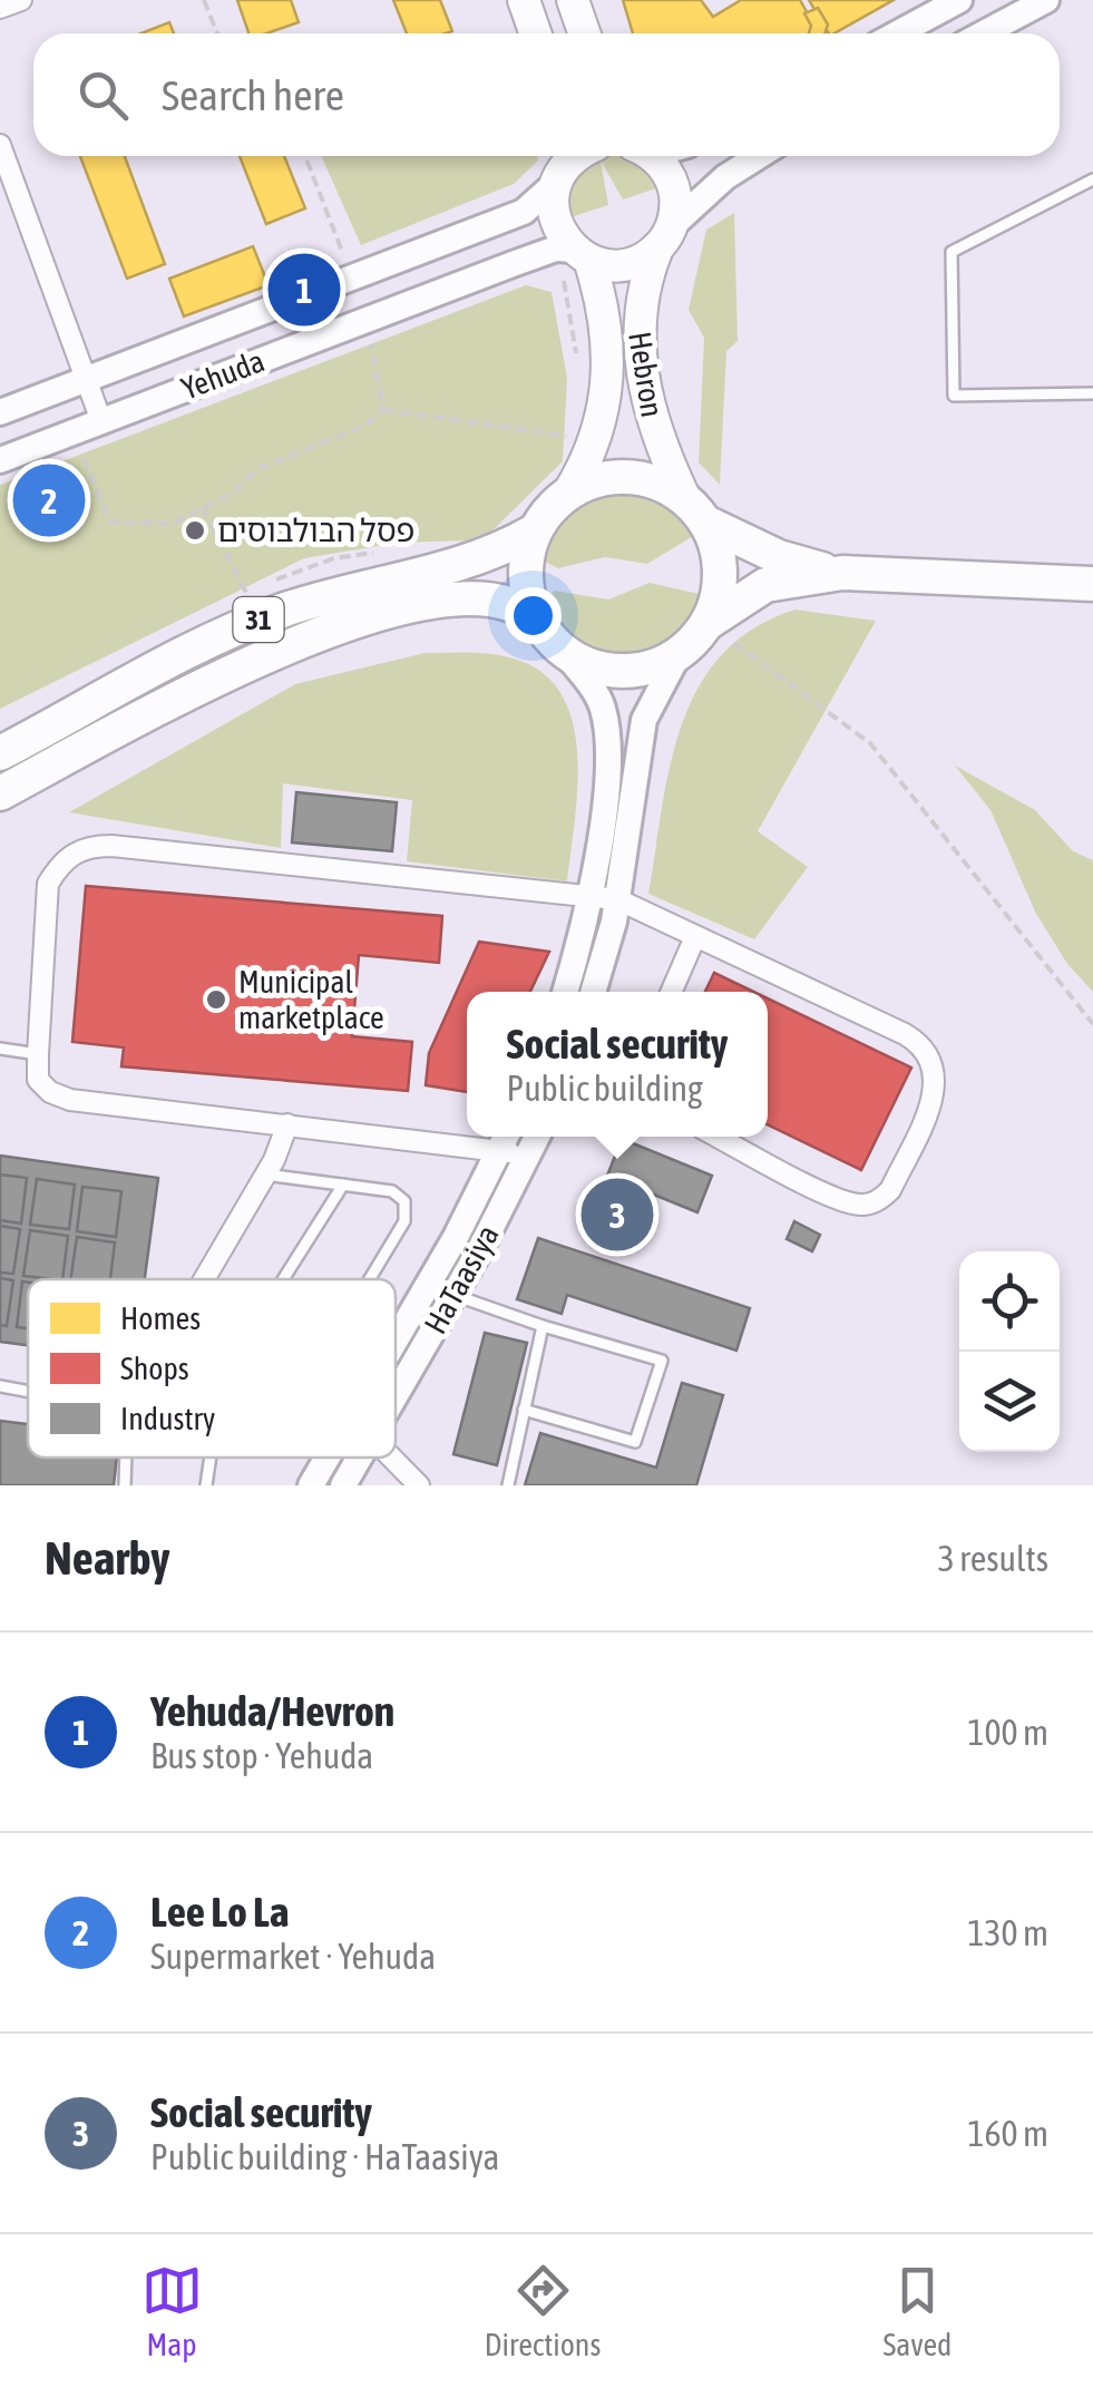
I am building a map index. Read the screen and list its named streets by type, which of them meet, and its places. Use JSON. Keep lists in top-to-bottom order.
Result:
{
  "streets": {
    "highway": ["31"],
    "main road": ["Hebron"],
    "street": ["Yehuda", "HaTaasiya"]
  },
  "crossings": [
    ["Yehuda", "Hebron"],
    ["Hebron", "31"]
  ],
  "places": ["פסל הבולבוסים", "Municipal marketplace"],
  "legend": ["Homes", "Shops", "Industry"],
  "page": {
    "search": "Search here",
    "pins": ["1", "2", "3"],
    "popup": ["Social security", "Public building"],
    "heading": ["Nearby", "3 results"],
    "list": [
      {
        "mark": "1",
        "name": "Yehuda/Hevron",
        "note": "Bus stop · Yehuda",
        "value": "100 m"
      },
      {
        "mark": "2",
        "name": "Lee Lo La",
        "note": "Supermarket · Yehuda",
        "value": "130 m"
      },
      {
        "mark": "3",
        "name": "Social security",
        "note": "Public building · HaTaasiya",
        "value": "160 m"
      }
    ],
    "nav": ["Map", "Directions", "Saved"]
  }
}
